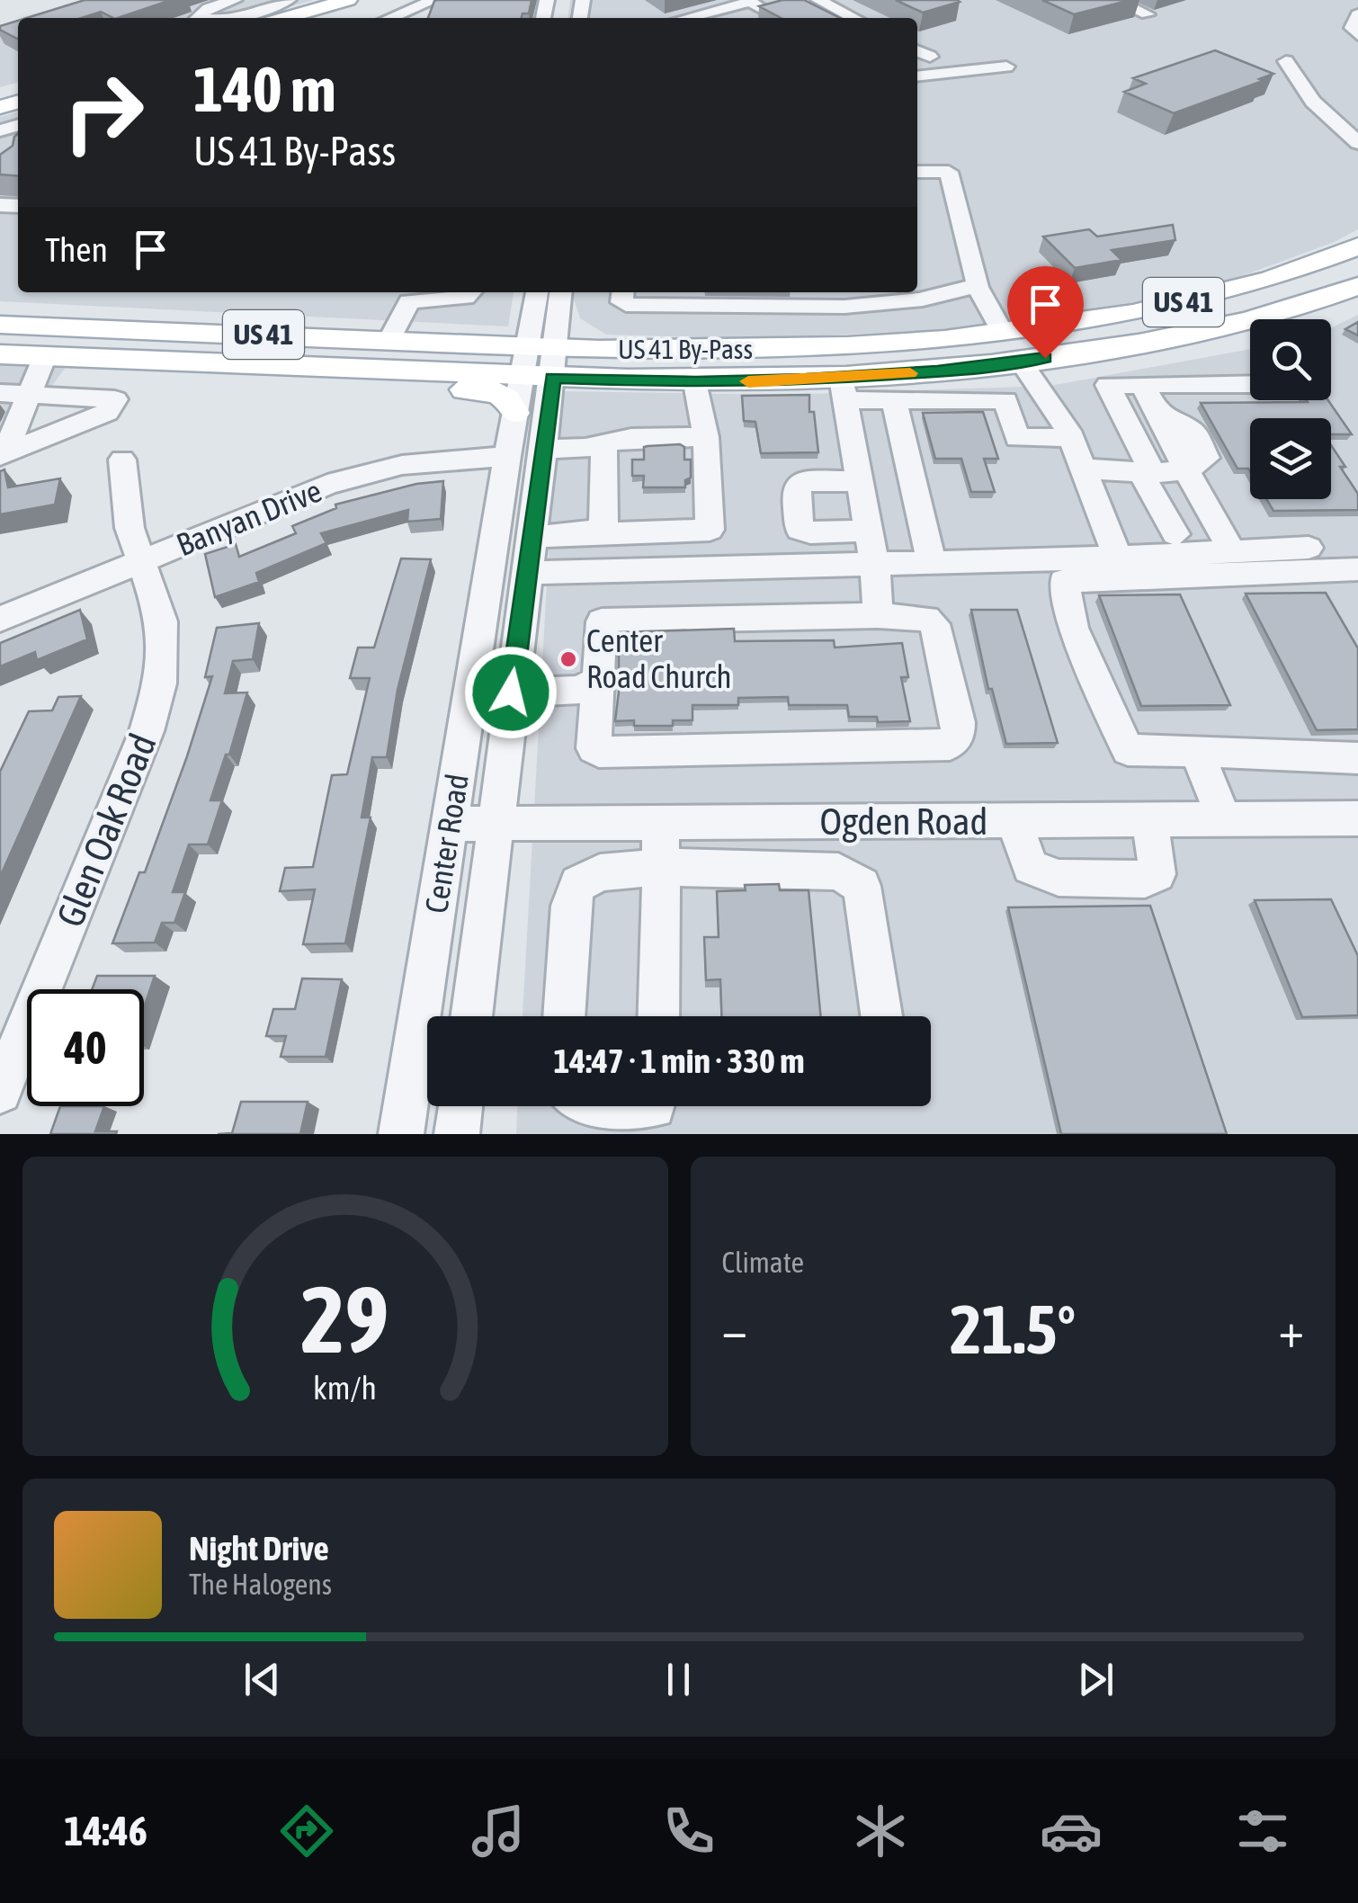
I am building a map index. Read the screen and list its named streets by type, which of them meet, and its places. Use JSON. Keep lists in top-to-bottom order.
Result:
{
  "streets": {
    "main road": ["US 41", "US 41 By-Pass"],
    "street": [
      "Banyan Drive",
      "Ogden Road",
      "Glen Oak Road",
      "Center Road"
    ]
  },
  "crossings": [
    ["US 41 By-Pass", "Center Road"],
    ["Banyan Drive", "Glen Oak Road"],
    ["Banyan Drive", "Center Road"],
    ["Ogden Road", "Center Road"]
  ],
  "places": ["Center Road Church"],
  "page": {
    "turn": ["140 m", "US 41 By-Pass"],
    "then": "Then",
    "limit": "40",
    "trip": "14:47 · 1 min · 330 m",
    "tile": "Climate",
    "heat": ["−", "21.5°", "+"],
    "song": ["Night Drive", "The Halogens"],
    "tabs": "14:46",
    "gauge": ["29", "km/h"]
  }
}
